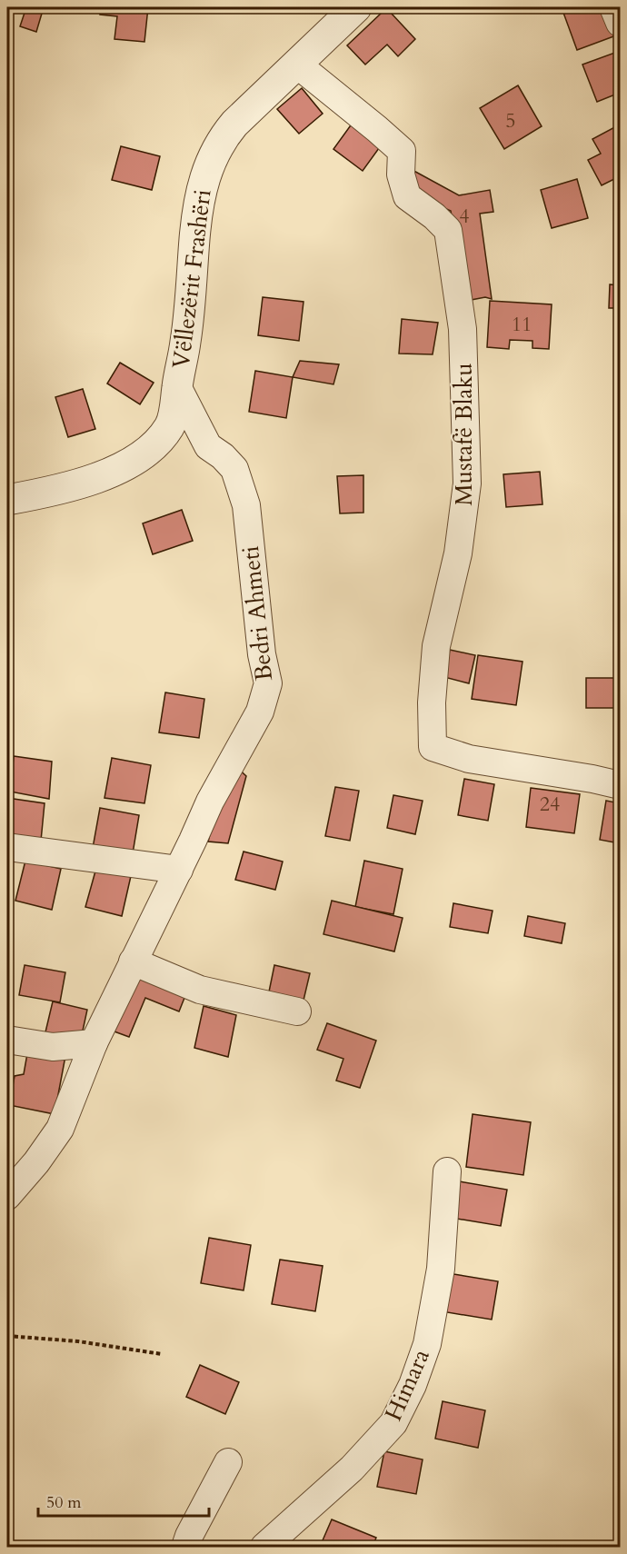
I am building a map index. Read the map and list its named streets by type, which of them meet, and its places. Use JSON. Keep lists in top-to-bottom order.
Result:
{
  "streets": {
    "street": [
      "Vëllezërit Frashëri",
      "Mustafë Blaku",
      "Bedri Ahmeti",
      "Himara"
    ]
  },
  "crossings": [
    ["Vëllezërit Frashëri", "Mustafë Blaku"],
    ["Vëllezërit Frashëri", "Bedri Ahmeti"]
  ],
  "house_numbers": [
    "5",
    "4",
    "11",
    "24"
  ],
  "scale_bar": "50 m"
}
